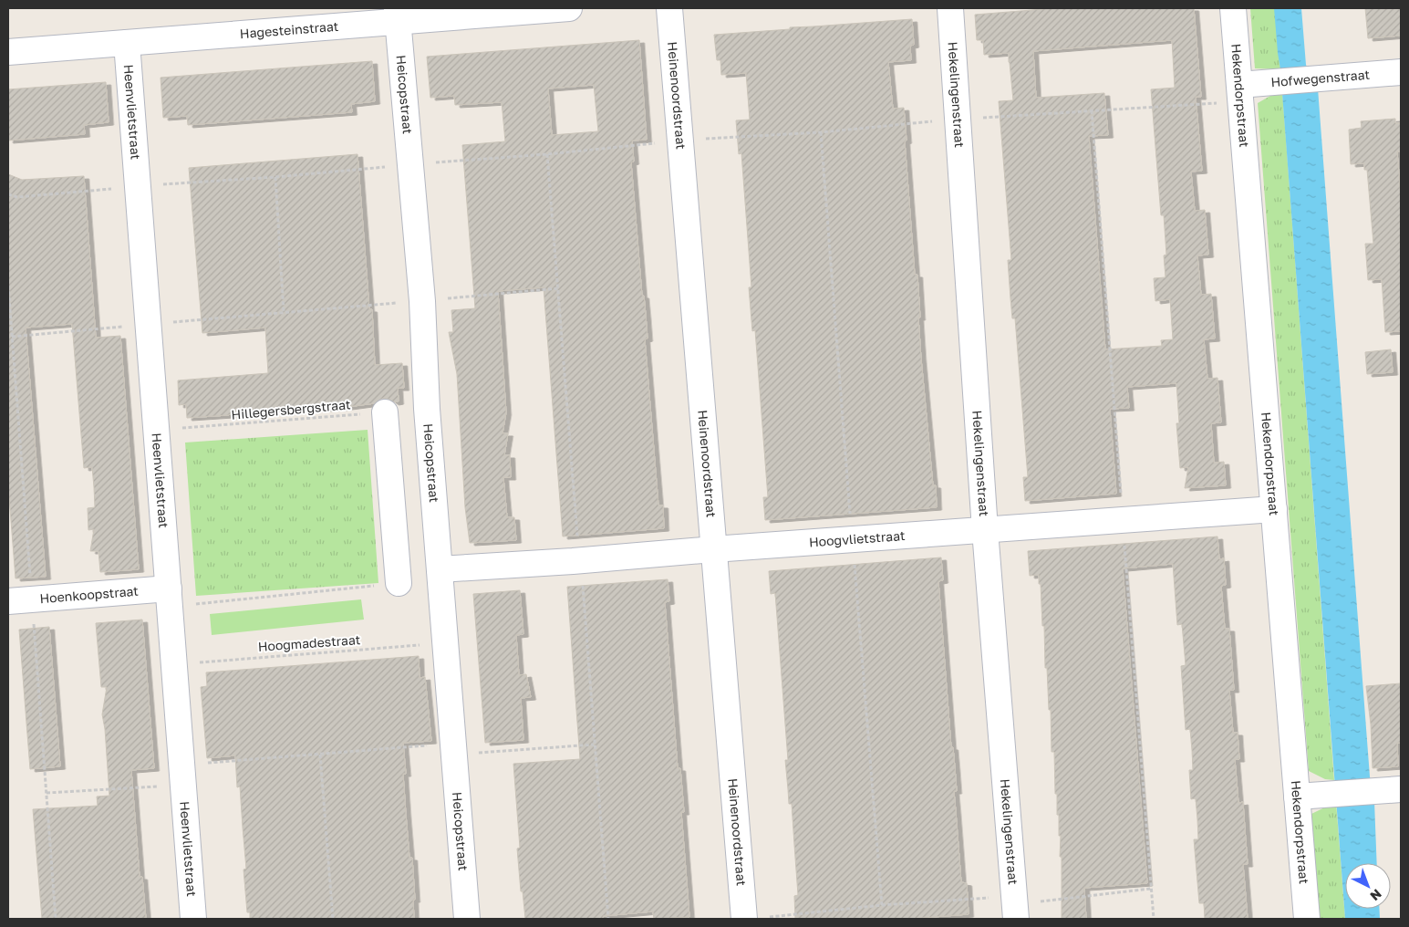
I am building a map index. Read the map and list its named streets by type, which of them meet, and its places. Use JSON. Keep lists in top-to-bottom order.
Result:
{
  "streets": {
    "street": [
      "Hagesteinstraat",
      "Hofwegenstraat",
      "Heicopstraat",
      "Heinenoordstraat",
      "Hekelingenstraat",
      "Hekendorpstraat",
      "Heenvlietstraat",
      "Hoogvlietstraat",
      "Hoenkoopstraat"
    ],
    "path": ["Hillegersbergstraat", "Hoogmadestraat"]
  },
  "crossings": [
    ["Hagesteinstraat", "Heicopstraat"],
    ["Hagesteinstraat", "Heenvlietstraat"],
    ["Hofwegenstraat", "Hekendorpstraat"],
    ["Heicopstraat", "Hoogvlietstraat"],
    ["Heicopstraat", "Hoogmadestraat"],
    ["Heinenoordstraat", "Hoogvlietstraat"],
    ["Hekelingenstraat", "Hoogvlietstraat"],
    ["Hekendorpstraat", "Hoogvlietstraat"],
    ["Heenvlietstraat", "Hillegersbergstraat"],
    ["Heenvlietstraat", "Hoenkoopstraat"],
    ["Heenvlietstraat", "Hoogmadestraat"]
  ],
  "north": "bottom right"
}
